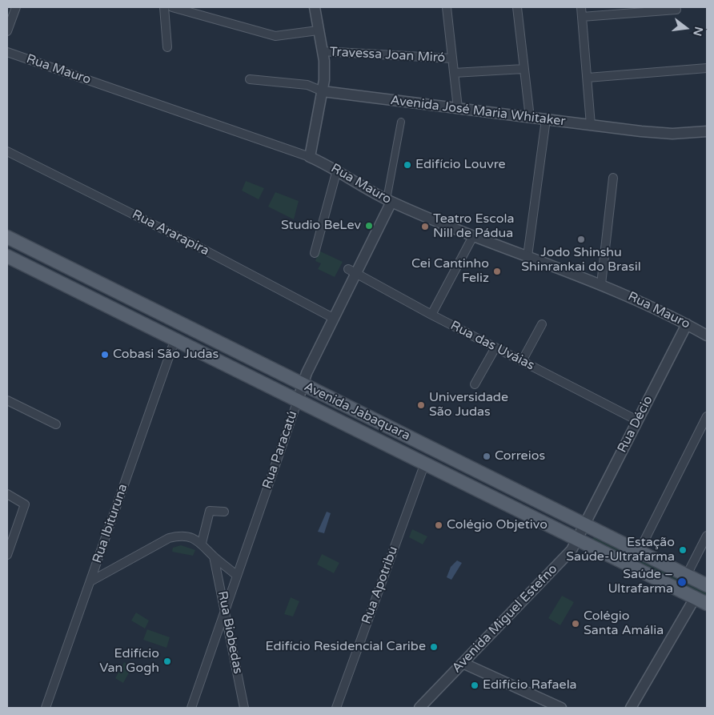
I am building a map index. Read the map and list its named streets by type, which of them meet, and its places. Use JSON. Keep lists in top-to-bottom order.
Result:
{
  "streets": {
    "main road": ["Avenida Jabaquara"],
    "street": [
      "Travessa Joan Miró",
      "Rua Mauro",
      "Avenida José Maria Whitaker",
      "Rua Ararapira",
      "Rua das Uváias",
      "Rua Décio",
      "Rua Paracatú",
      "Rua Ibituruna",
      "Rua Apotribu",
      "Avenida Miguel Estefno",
      "Rua Biobedas"
    ]
  },
  "crossings": [
    ["Rua Mauro", "Rua Décio"],
    ["Rua Mauro", "Rua Paracatú"],
    ["Rua Ararapira", "Rua Paracatú"],
    ["Rua das Uváias", "Rua Décio"],
    ["Rua das Uváias", "Rua Paracatú"],
    ["Avenida Jabaquara", "Rua Décio"],
    ["Avenida Jabaquara", "Rua Paracatú"],
    ["Avenida Jabaquara", "Rua Ibituruna"],
    ["Avenida Jabaquara", "Rua Apotribu"],
    ["Avenida Jabaquara", "Avenida Miguel Estefno"],
    ["Rua Décio", "Avenida Miguel Estefno"],
    ["Rua Paracatú", "Rua Biobedas"],
    ["Rua Ibituruna", "Rua Biobedas"]
  ],
  "places": [
    "Edifício Louvre",
    "Studio BeLev",
    "Teatro Escola Nill de Pádua",
    "Jodo Shinshu Shinrankai do Brasil",
    "Cei Cantinho Feliz",
    "Cobasi São Judas",
    "Universidade São Judas",
    "Correios",
    "Colégio Objetivo",
    "Estação Saúde-Ultrafarma",
    "Saúde – Ultrafarma",
    "Colégio Santa Amália",
    "Edifício Residencial Caribe",
    "Edifício Van Gogh",
    "Edifício Rafaela"
  ],
  "north": "right"
}
